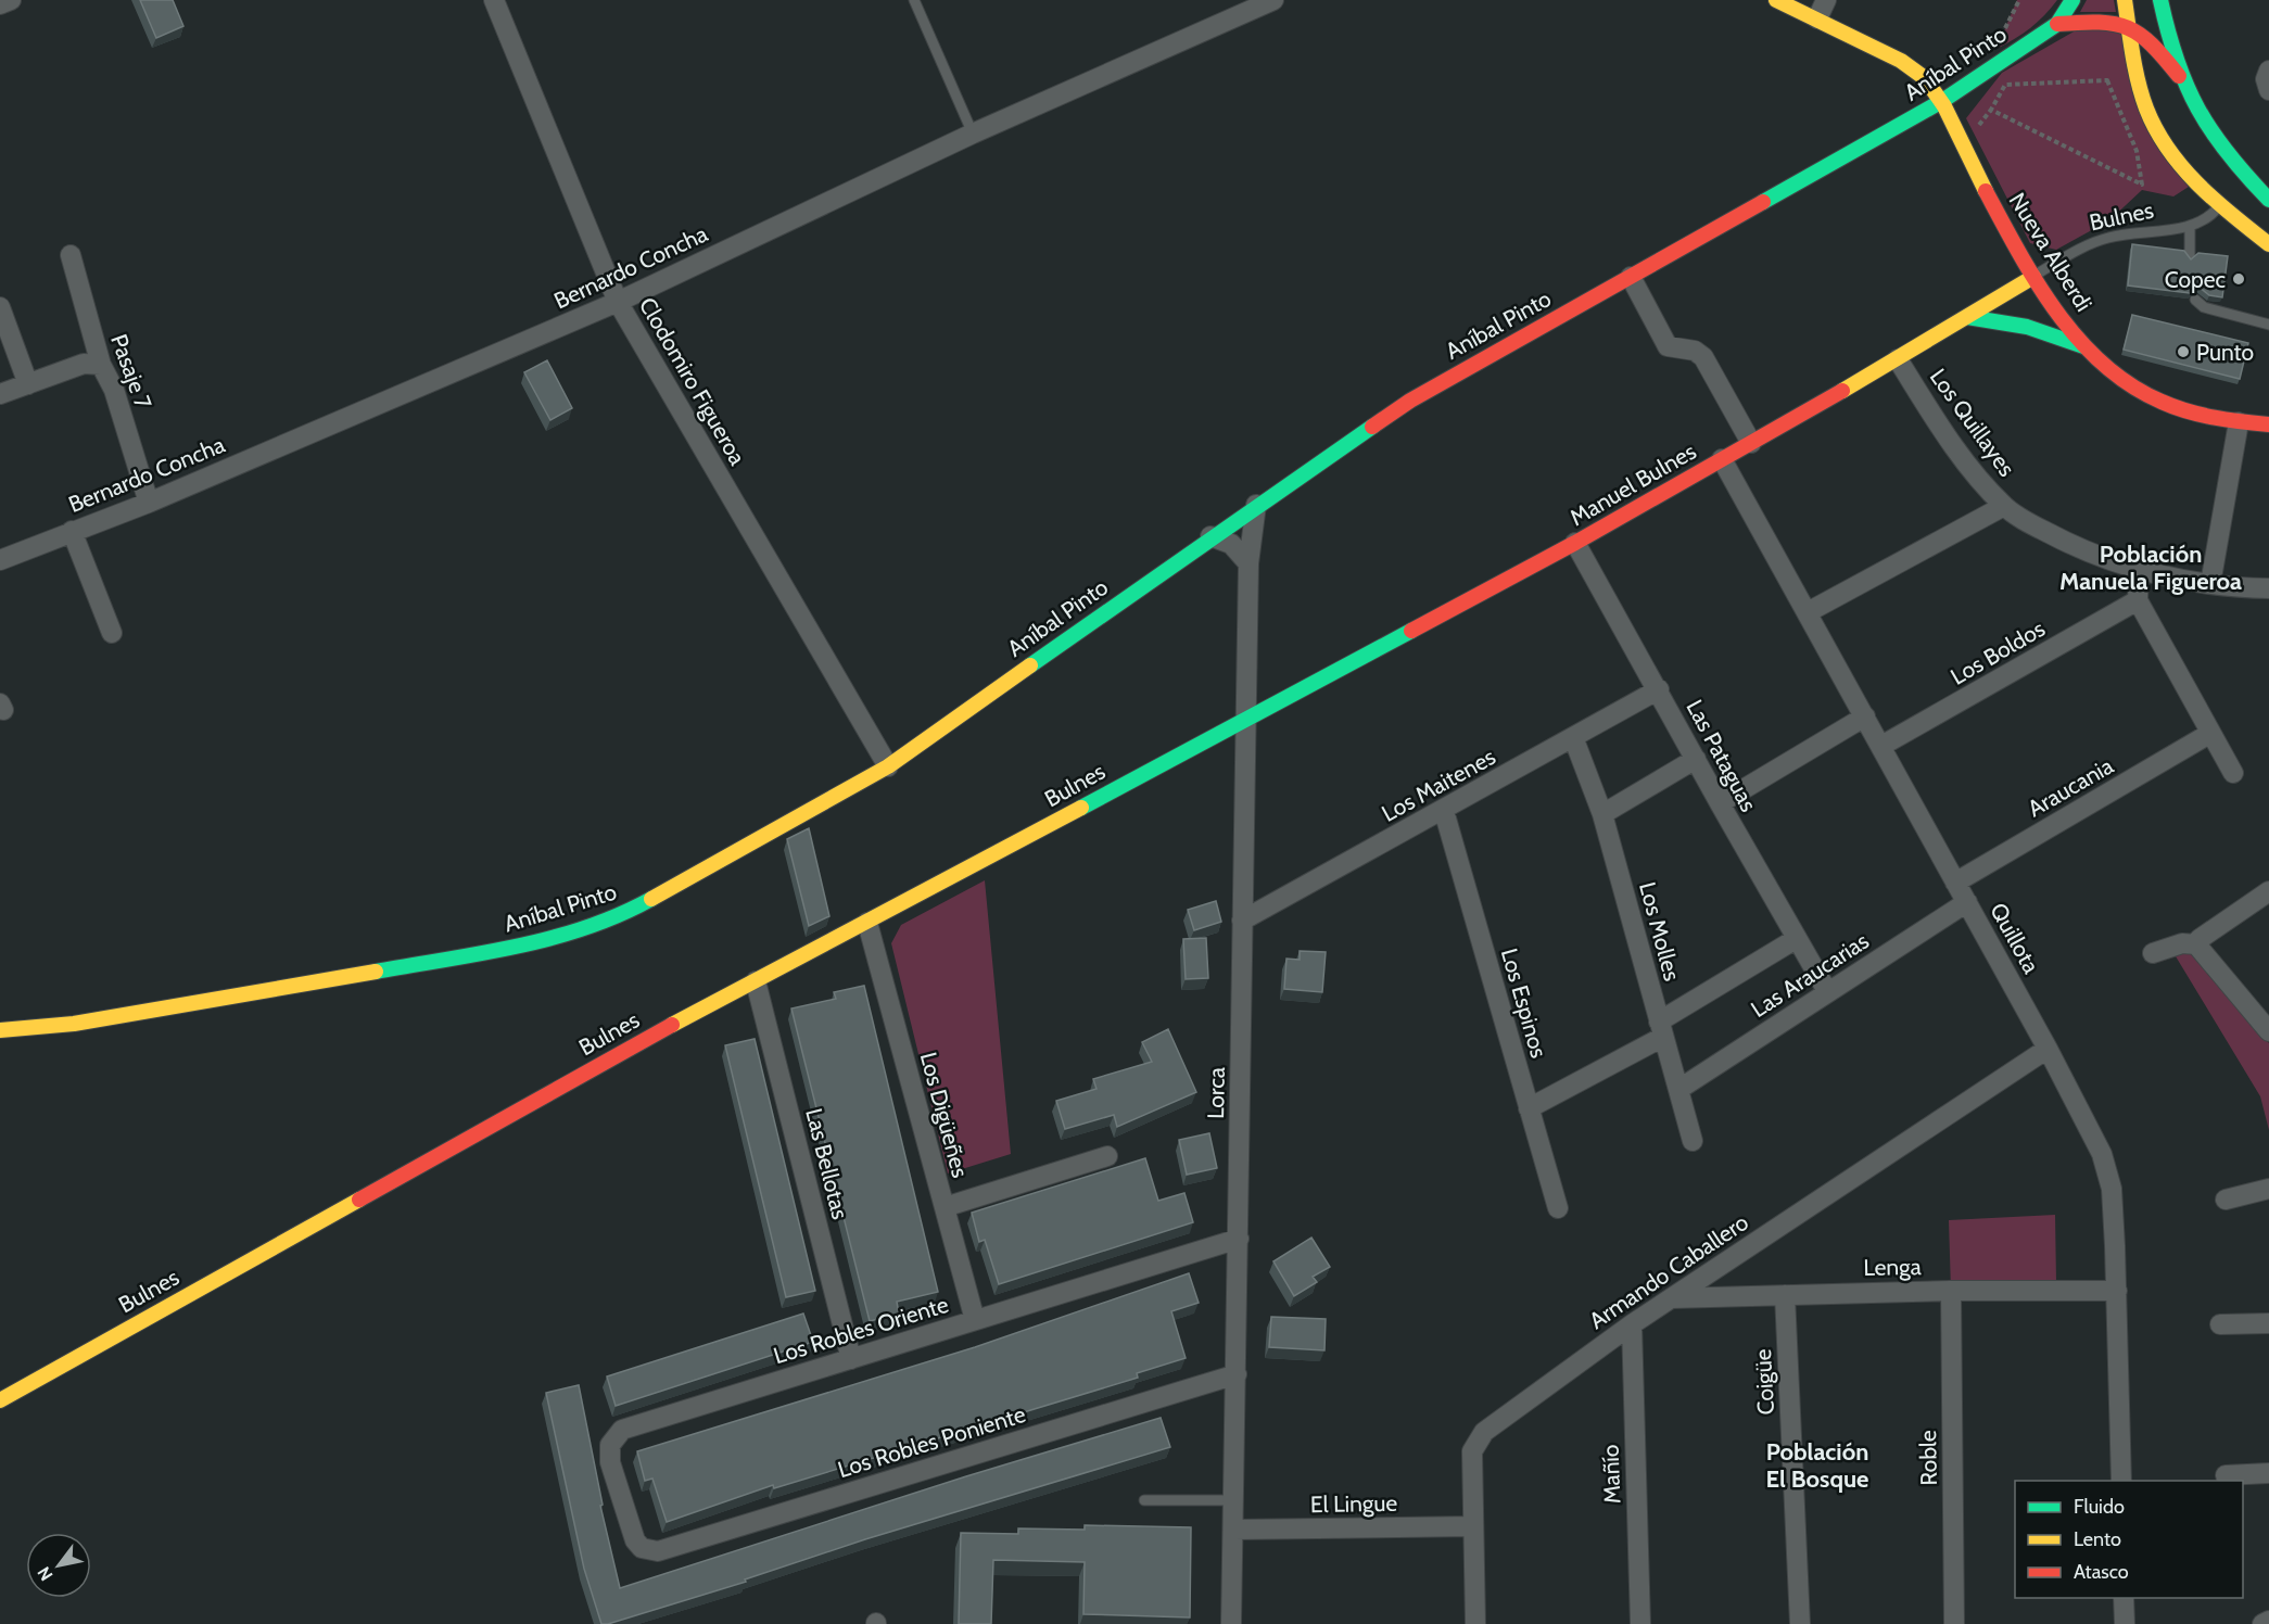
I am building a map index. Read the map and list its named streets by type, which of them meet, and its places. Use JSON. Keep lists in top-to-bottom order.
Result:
{
  "streets": {
    "street": [
      "Aníbal Pinto",
      "Bulnes",
      "Nueva Alberdi",
      "Bernardo Concha",
      "Pasaje 7",
      "Clodomiro Figueroa",
      "Los Quillayes",
      "Manuel Bulnes",
      "Los Boldos",
      "Las Pataguas",
      "Los Maitenes",
      "Araucania",
      "Los Molles",
      "Quillota",
      "Las Araucarias",
      "Los Espinos",
      "Lorca",
      "Los Digüeñes",
      "Las Bellotas",
      "Lenga",
      "Armando Caballero",
      "Los Robles Oriente",
      "Coigüe",
      "Los Robles Poniente",
      "Roble",
      "Mañío",
      "El Lingue"
    ]
  },
  "crossings": [
    ["Aníbal Pinto", "Nueva Alberdi"],
    ["Aníbal Pinto", "Clodomiro Figueroa"],
    ["Aníbal Pinto", "Lorca"],
    ["Bulnes", "Nueva Alberdi"],
    ["Bulnes", "Manuel Bulnes"],
    ["Bulnes", "Lorca"],
    ["Bulnes", "Los Digüeñes"],
    ["Bulnes", "Las Bellotas"],
    ["Nueva Alberdi", "Manuel Bulnes"],
    ["Bernardo Concha", "Pasaje 7"],
    ["Bernardo Concha", "Clodomiro Figueroa"],
    ["Los Quillayes", "Manuel Bulnes"],
    ["Manuel Bulnes", "Las Pataguas"],
    ["Manuel Bulnes", "Quillota"],
    ["Manuel Bulnes", "Lorca"],
    ["Los Boldos", "Quillota"],
    ["Las Pataguas", "Los Maitenes"],
    ["Las Pataguas", "Las Araucarias"],
    ["Los Maitenes", "Los Molles"],
    ["Los Maitenes", "Los Espinos"],
    ["Los Maitenes", "Lorca"],
    ["Araucania", "Quillota"],
    ["Los Molles", "Las Araucarias"],
    ["Quillota", "Las Araucarias"],
    ["Quillota", "Lenga"],
    ["Quillota", "Armando Caballero"],
    ["Las Araucarias", "Los Espinos"],
    ["Lorca", "Los Robles Oriente"],
    ["Lorca", "Los Robles Poniente"],
    ["Lorca", "El Lingue"],
    ["Los Digüeñes", "Los Robles Oriente"],
    ["Las Bellotas", "Los Robles Oriente"],
    ["Lenga", "Armando Caballero"],
    ["Lenga", "Coigüe"],
    ["Lenga", "Roble"],
    ["Armando Caballero", "Mañío"],
    ["Armando Caballero", "El Lingue"],
    ["Los Robles Oriente", "Los Robles Poniente"]
  ],
  "districts": ["Población Manuela Figueroa", "Población El Bosque"],
  "places": ["Copec", "Punto"],
  "legend": ["Fluido", "Lento", "Atasco"],
  "north": "bottom left"
}
